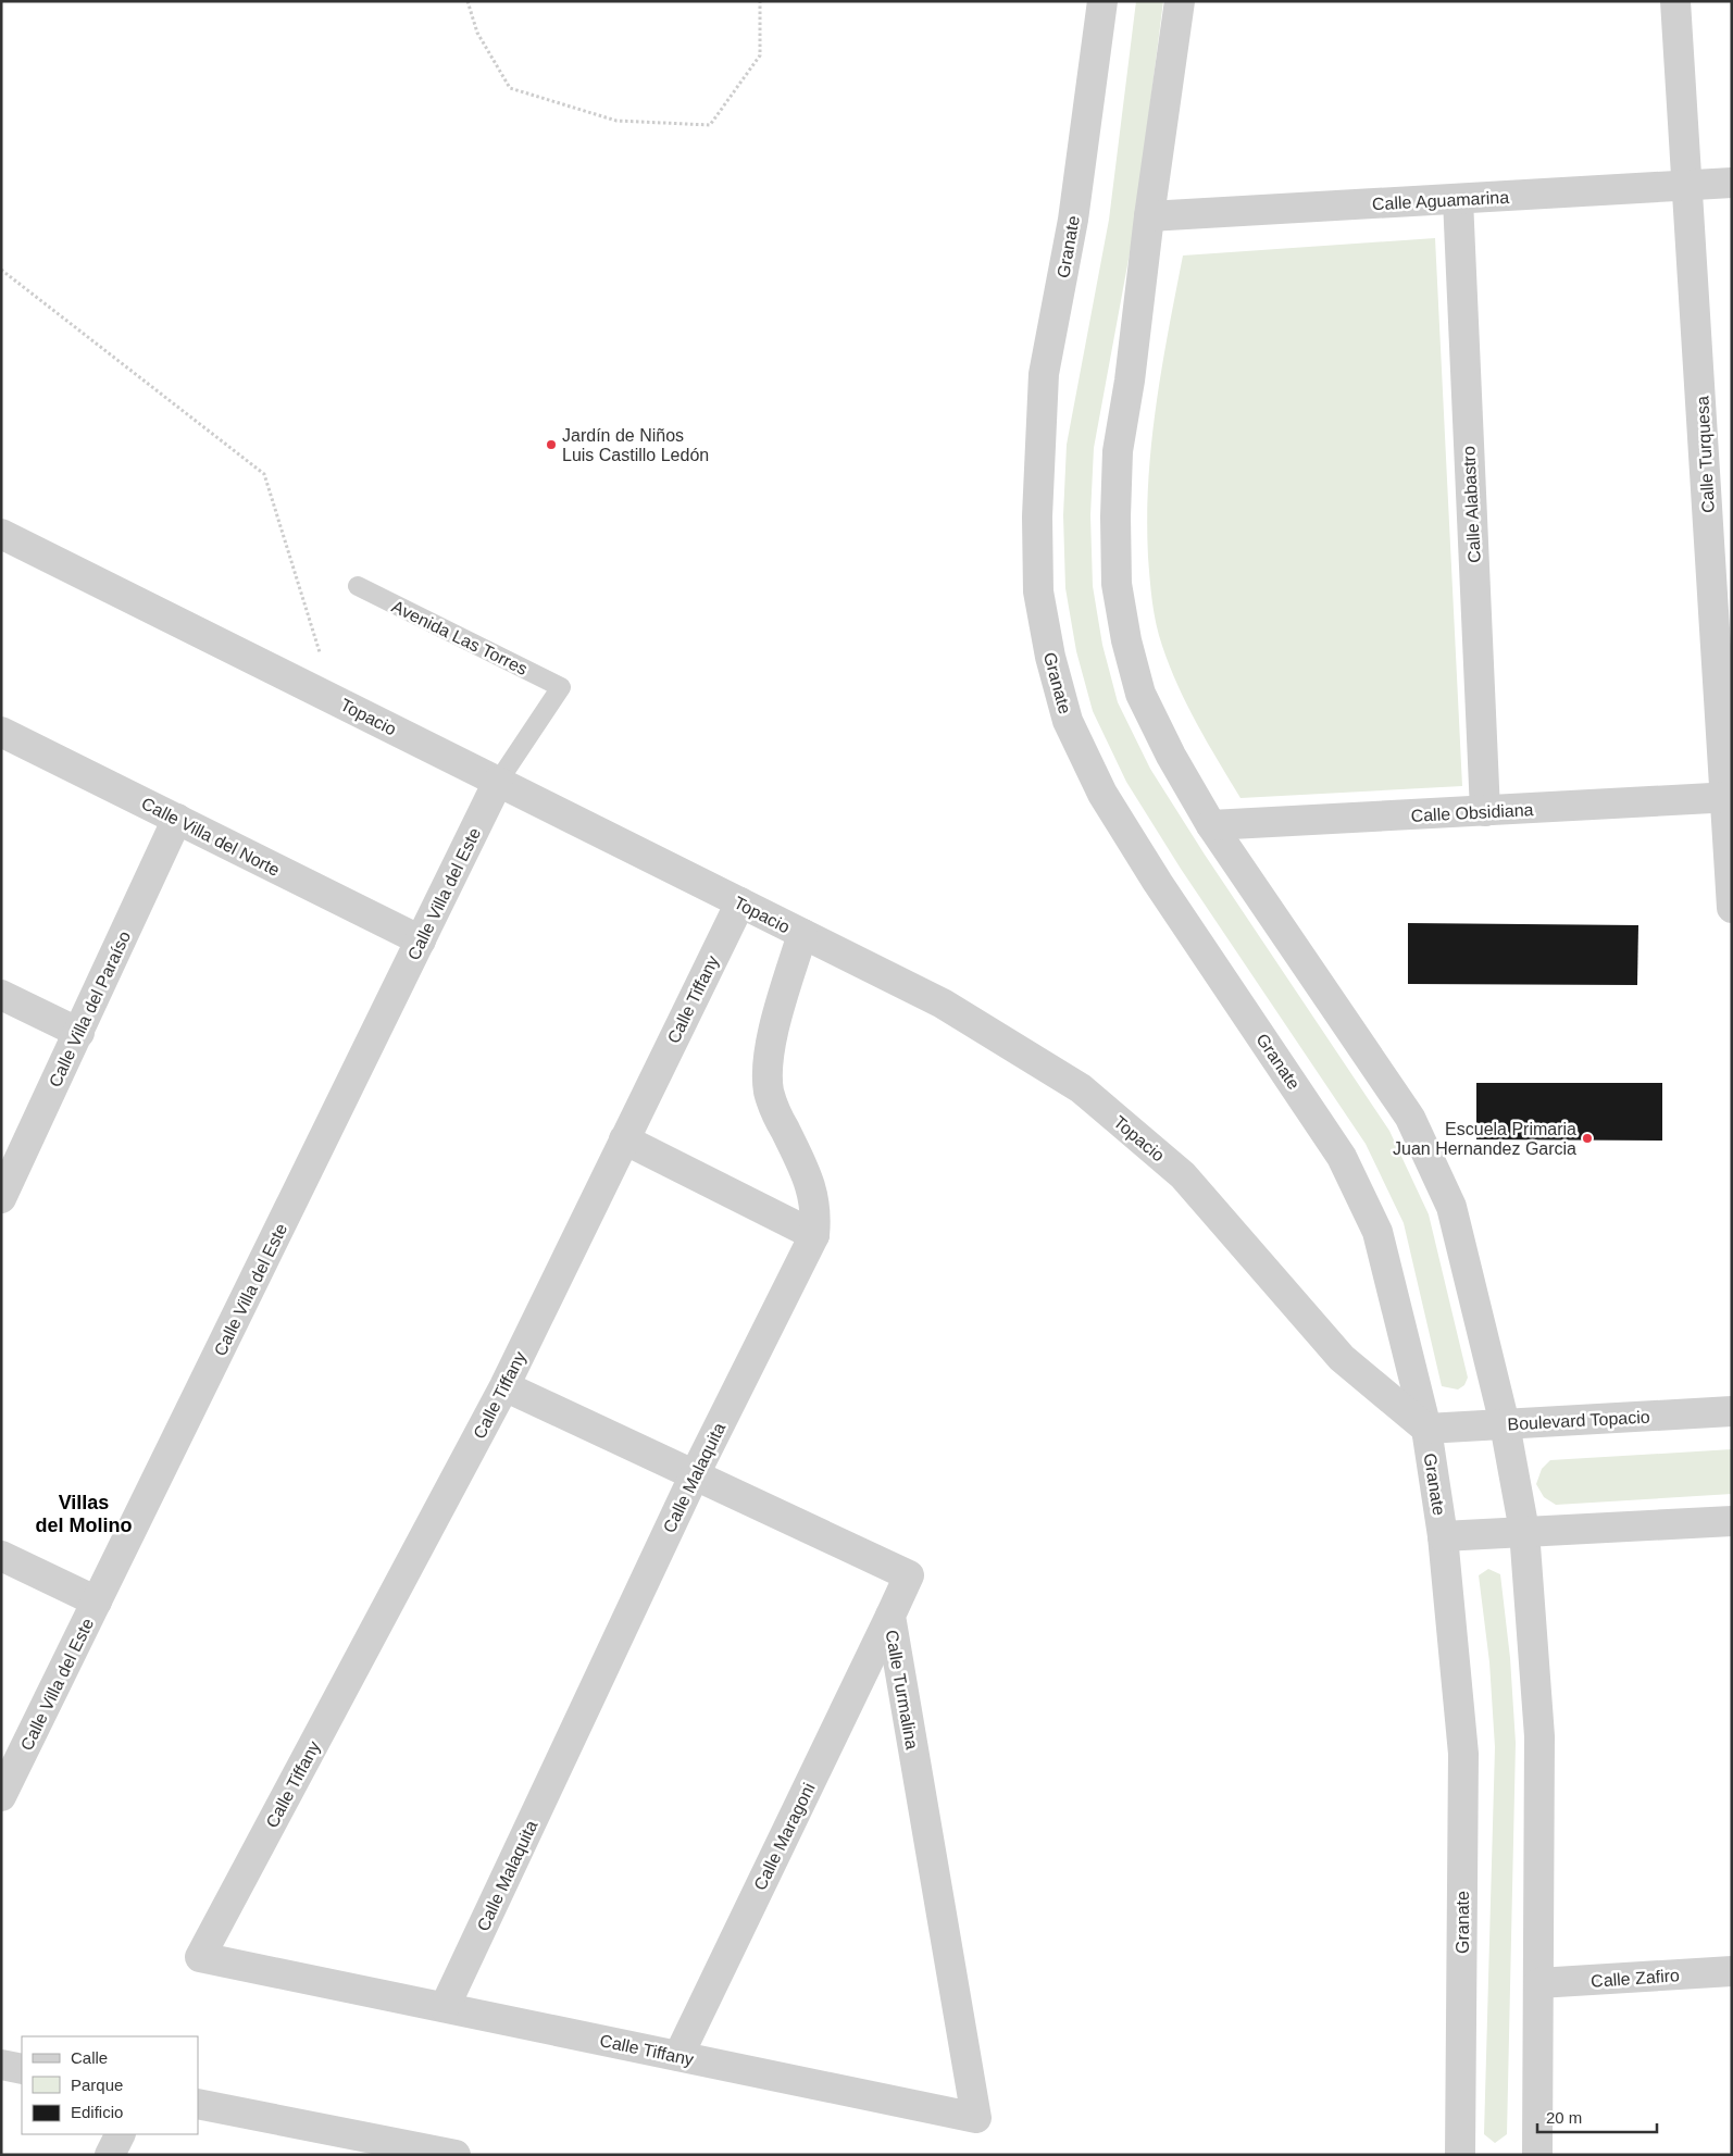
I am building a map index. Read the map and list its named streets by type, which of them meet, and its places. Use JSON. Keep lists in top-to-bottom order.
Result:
{
  "streets": {
    "street": [
      "Calle Aguamarina",
      "Granate",
      "Calle Turquesa",
      "Calle Alabastro",
      "Topacio",
      "Calle Obsidiana",
      "Calle Villa del Norte",
      "Calle Villa del Este",
      "Calle Tiffany",
      "Calle Villa del Paraíso",
      "Boulevard Topacio",
      "Calle Malaquita",
      "Calle Turmalina",
      "Calle Maragoni",
      "Calle Zafiro"
    ],
    "lane": ["Avenida Las Torres"]
  },
  "crossings": [
    ["Calle Aguamarina", "Calle Turquesa"],
    ["Calle Aguamarina", "Calle Alabastro"],
    ["Granate", "Topacio"],
    ["Granate", "Boulevard Topacio"],
    ["Calle Turquesa", "Calle Obsidiana"],
    ["Calle Alabastro", "Calle Obsidiana"],
    ["Avenida Las Torres", "Topacio"],
    ["Avenida Las Torres", "Calle Villa del Este"],
    ["Topacio", "Calle Villa del Este"],
    ["Topacio", "Calle Tiffany"],
    ["Topacio", "Boulevard Topacio"],
    ["Topacio", "Calle Malaquita"],
    ["Calle Villa del Norte", "Calle Villa del Este"],
    ["Calle Villa del Norte", "Calle Villa del Paraíso"],
    ["Calle Tiffany", "Calle Malaquita"],
    ["Calle Tiffany", "Calle Turmalina"],
    ["Calle Tiffany", "Calle Maragoni"],
    ["Calle Malaquita", "Calle Turmalina"],
    ["Calle Turmalina", "Calle Maragoni"]
  ],
  "districts": ["Villas del Molino"],
  "places": ["Jardín de Niños Luis Castillo Ledón", "Escuela Primaria Juan Hernandez Garcia"],
  "legend": ["Calle", "Parque", "Edificio"],
  "scale_bar": "20 m"
}
